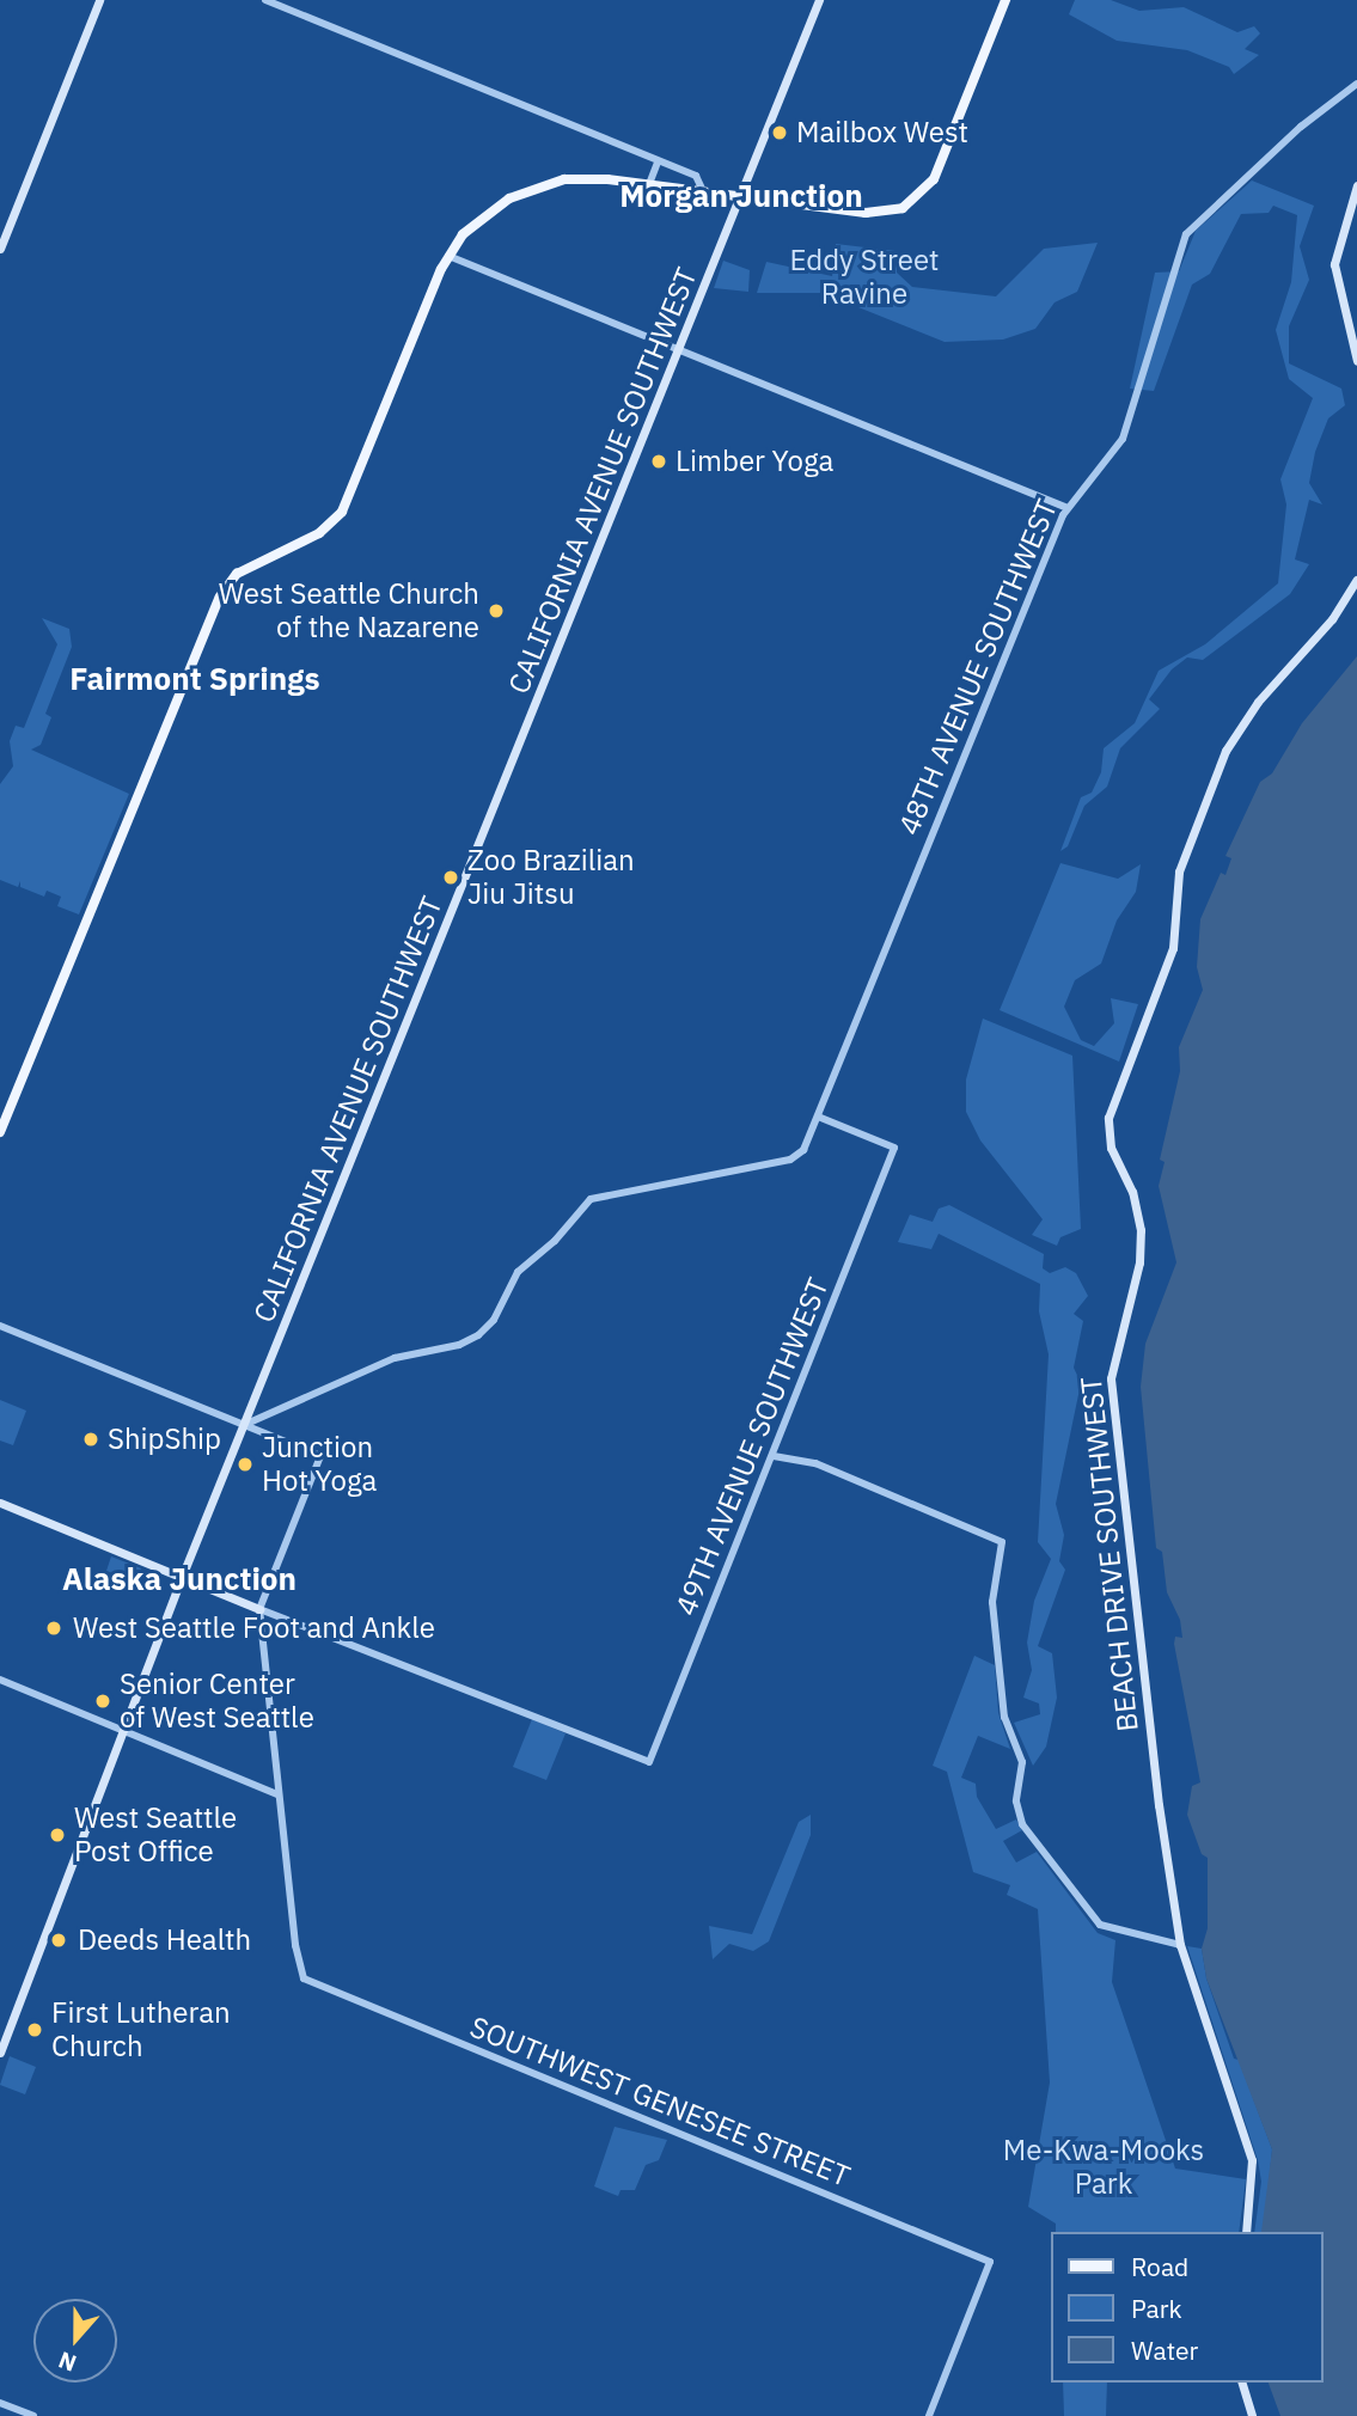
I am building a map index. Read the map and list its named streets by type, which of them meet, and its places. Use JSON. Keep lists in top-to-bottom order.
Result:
{
  "streets": {
    "main road": ["CALIFORNIA AVENUE SOUTHWEST", "BEACH DRIVE SOUTHWEST"],
    "street": ["48TH AVENUE SOUTHWEST", "49TH AVENUE SOUTHWEST", "SOUTHWEST GENESEE STREET"]
  },
  "crossings": [
    ["CALIFORNIA AVENUE SOUTHWEST", "48TH AVENUE SOUTHWEST"],
    ["48TH AVENUE SOUTHWEST", "49TH AVENUE SOUTHWEST"]
  ],
  "districts": ["Morgan Junction", "Fairmont Springs", "Alaska Junction"],
  "parks": ["Eddy Street Ravine", "Me-Kwa-Mooks Park"],
  "places": [
    "Mailbox West",
    "Limber Yoga",
    "West Seattle Church of the Nazarene",
    "Zoo Brazilian Jiu Jitsu",
    "ShipShip",
    "Junction Hot Yoga",
    "West Seattle Foot and Ankle",
    "Senior Center of West Seattle",
    "West Seattle Post Office",
    "Deeds Health",
    "First Lutheran Church"
  ],
  "legend": ["Road", "Park", "Water"],
  "north": "bottom"
}
